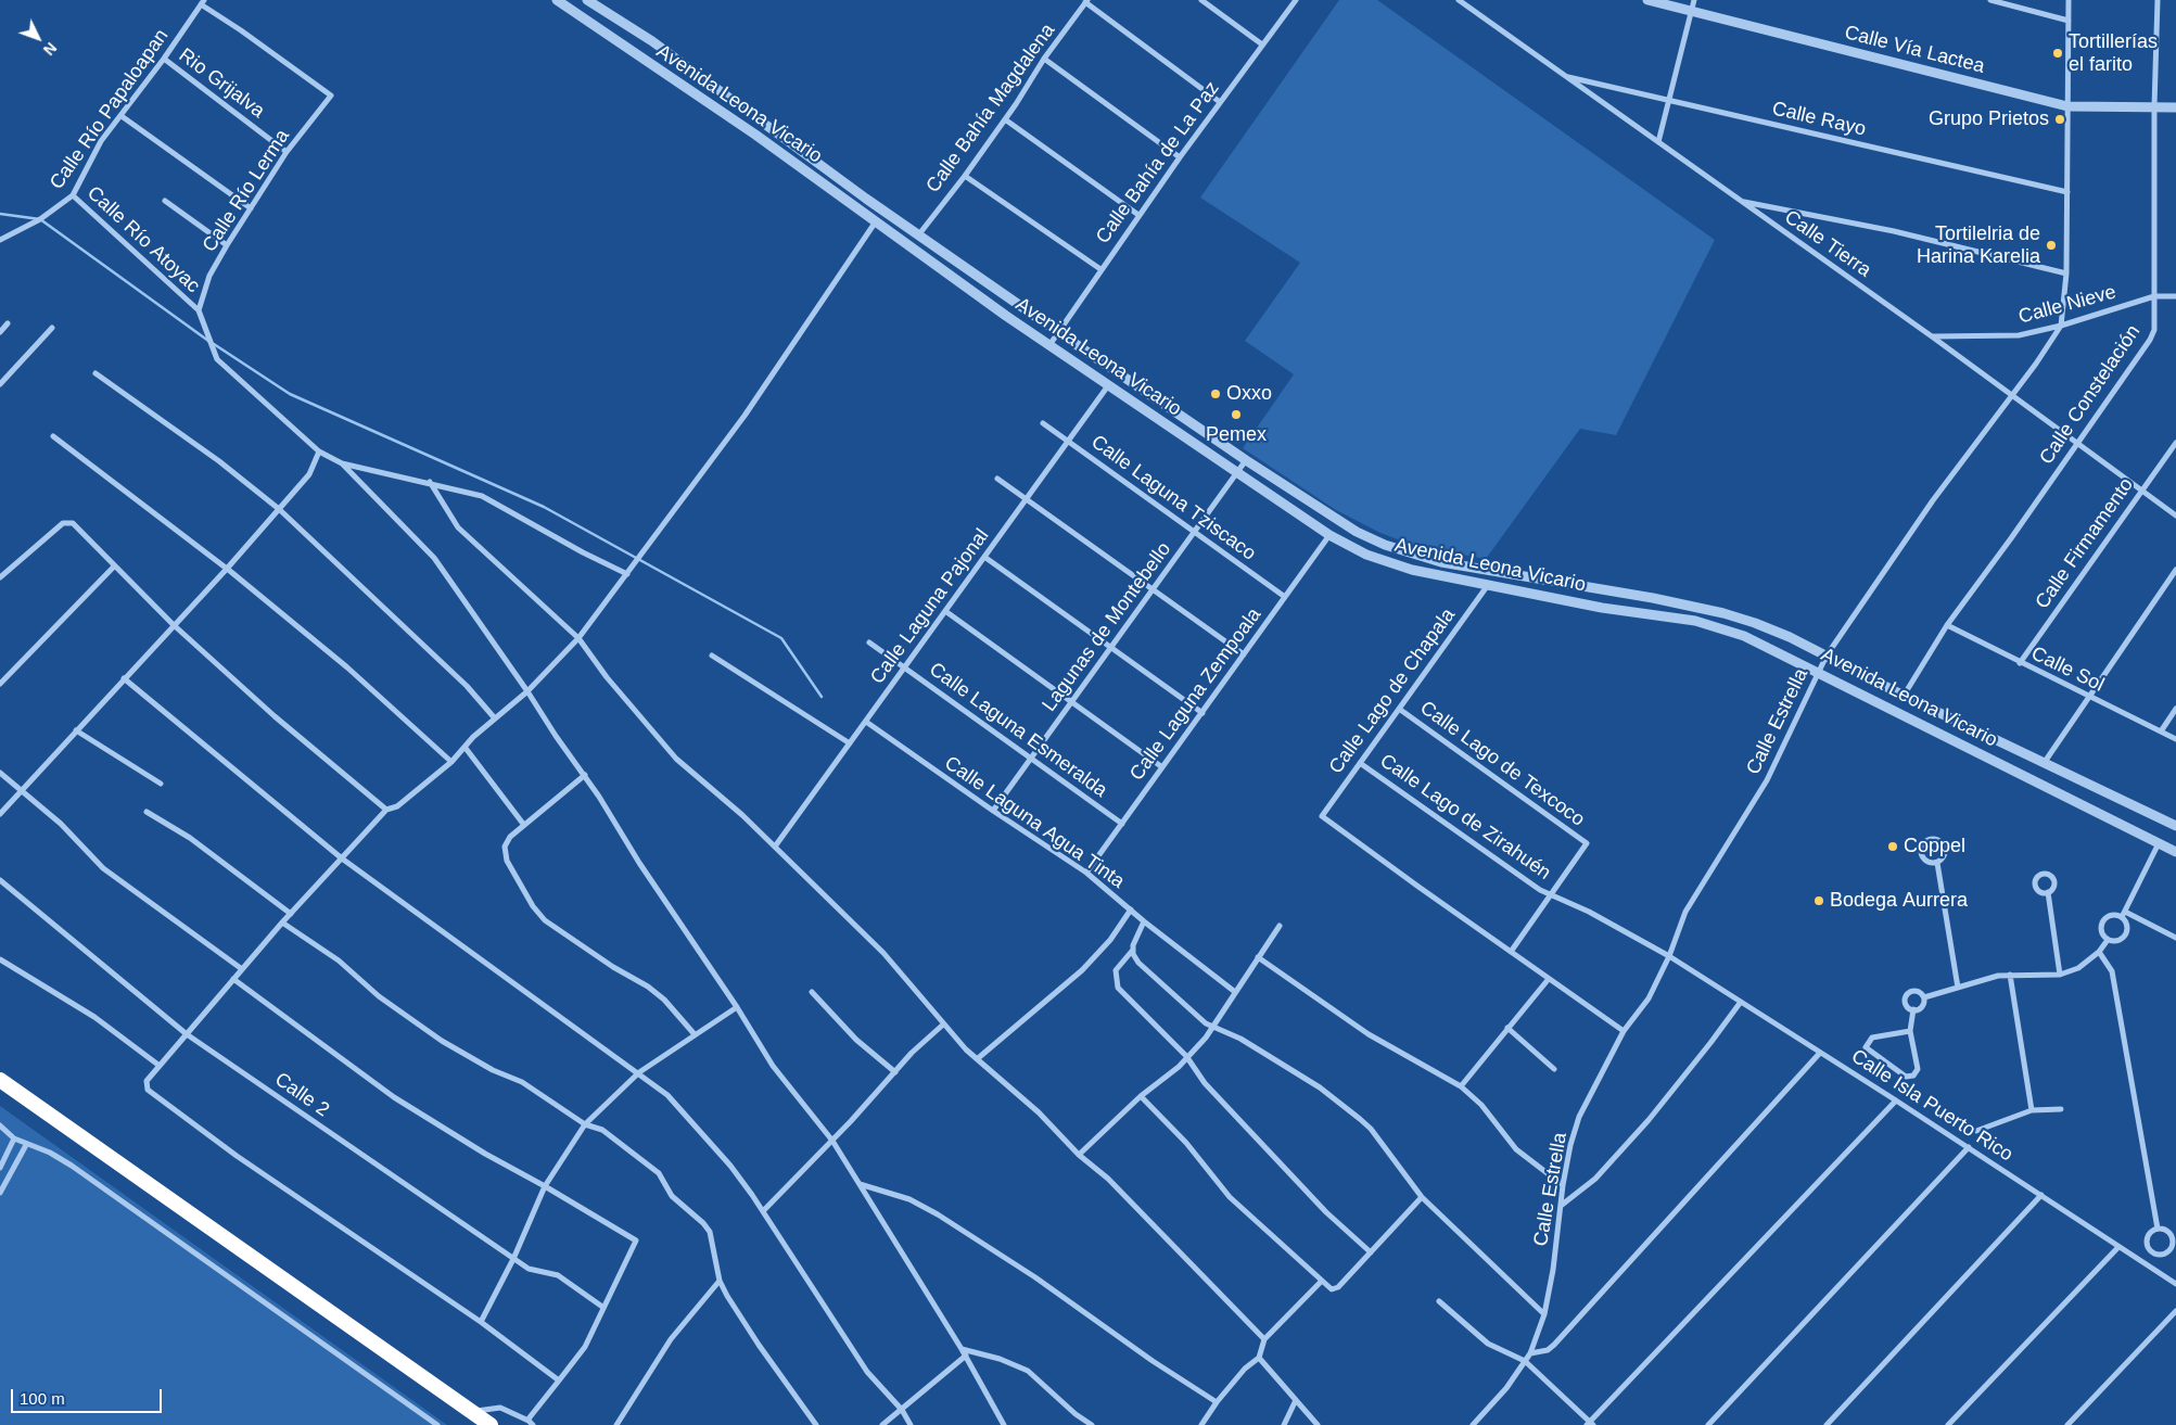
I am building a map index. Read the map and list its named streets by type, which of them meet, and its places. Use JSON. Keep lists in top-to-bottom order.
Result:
{
  "streets": {
    "street": [
      "Calle Vía Lactea",
      "Rio Grijalva",
      "Avenida Leona Vicario",
      "Calle Bahía Magdalena",
      "Calle Río Papaloapan",
      "Calle Rayo",
      "Calle Bahía de La Paz",
      "Calle Río Lerma",
      "Calle Río Atoyac",
      "Calle Tierra",
      "Calle Nieve",
      "Calle Constelación",
      "Calle Laguna Tziscaco",
      "Calle Firmamento",
      "Calle Laguna Pajonal",
      "Lagunas de Montebello",
      "Calle Sol",
      "Calle Lago de Chapala",
      "Calle Laguna Zempoala",
      "Calle Estrella",
      "Calle Laguna Esmeralda",
      "Calle Lago de Texcoco",
      "Calle Lago de Zirahuén",
      "Calle Laguna Agua Tinta",
      "Calle 2",
      "Calle Isla Puerto Rico"
    ]
  },
  "crossings": [
    ["Calle Vía Lactea", "Calle Constelación"],
    ["Calle Vía Lactea", "Calle Estrella"],
    ["Rio Grijalva", "Calle Río Papaloapan"],
    ["Rio Grijalva", "Calle Río Lerma"],
    ["Avenida Leona Vicario", "Calle Bahía Magdalena"],
    ["Avenida Leona Vicario", "Calle Bahía de La Paz"],
    ["Avenida Leona Vicario", "Calle Constelación"],
    ["Avenida Leona Vicario", "Calle Laguna Pajonal"],
    ["Avenida Leona Vicario", "Lagunas de Montebello"],
    ["Avenida Leona Vicario", "Calle Lago de Chapala"],
    ["Avenida Leona Vicario", "Calle Laguna Zempoala"],
    ["Avenida Leona Vicario", "Calle Estrella"],
    ["Calle Río Papaloapan", "Calle Río Lerma"],
    ["Calle Río Papaloapan", "Calle Río Atoyac"],
    ["Calle Rayo", "Calle Tierra"],
    ["Calle Rayo", "Calle Estrella"],
    ["Calle Río Lerma", "Calle Río Atoyac"],
    ["Calle Tierra", "Calle Nieve"],
    ["Calle Tierra", "Calle Constelación"],
    ["Calle Tierra", "Calle Firmamento"],
    ["Calle Tierra", "Calle Estrella"],
    ["Calle Nieve", "Calle Constelación"],
    ["Calle Nieve", "Calle Estrella"],
    ["Calle Constelación", "Calle Sol"],
    ["Calle Laguna Tziscaco", "Calle Laguna Pajonal"],
    ["Calle Laguna Tziscaco", "Lagunas de Montebello"],
    ["Calle Laguna Tziscaco", "Calle Laguna Zempoala"],
    ["Calle Firmamento", "Calle Sol"],
    ["Calle Laguna Pajonal", "Calle Laguna Esmeralda"],
    ["Calle Laguna Pajonal", "Calle Laguna Agua Tinta"],
    ["Lagunas de Montebello", "Calle Laguna Esmeralda"],
    ["Lagunas de Montebello", "Calle Laguna Agua Tinta"],
    ["Calle Lago de Chapala", "Calle Lago de Texcoco"],
    ["Calle Lago de Chapala", "Calle Lago de Zirahuén"],
    ["Calle Laguna Zempoala", "Calle Laguna Esmeralda"],
    ["Calle Laguna Zempoala", "Calle Laguna Agua Tinta"],
    ["Calle Estrella", "Calle Lago de Zirahuén"],
    ["Calle Estrella", "Calle Isla Puerto Rico"],
    ["Calle Lago de Texcoco", "Calle Lago de Zirahuén"],
    ["Calle Lago de Zirahuén", "Calle Isla Puerto Rico"]
  ],
  "places": [
    "Tortillerías el farito",
    "Grupo Prietos",
    "Tortilelria de Harina Karelia",
    "Oxxo",
    "Pemex",
    "Coppel",
    "Bodega Aurrera"
  ],
  "scale_bar": "100 m",
  "north": "bottom right"
}
